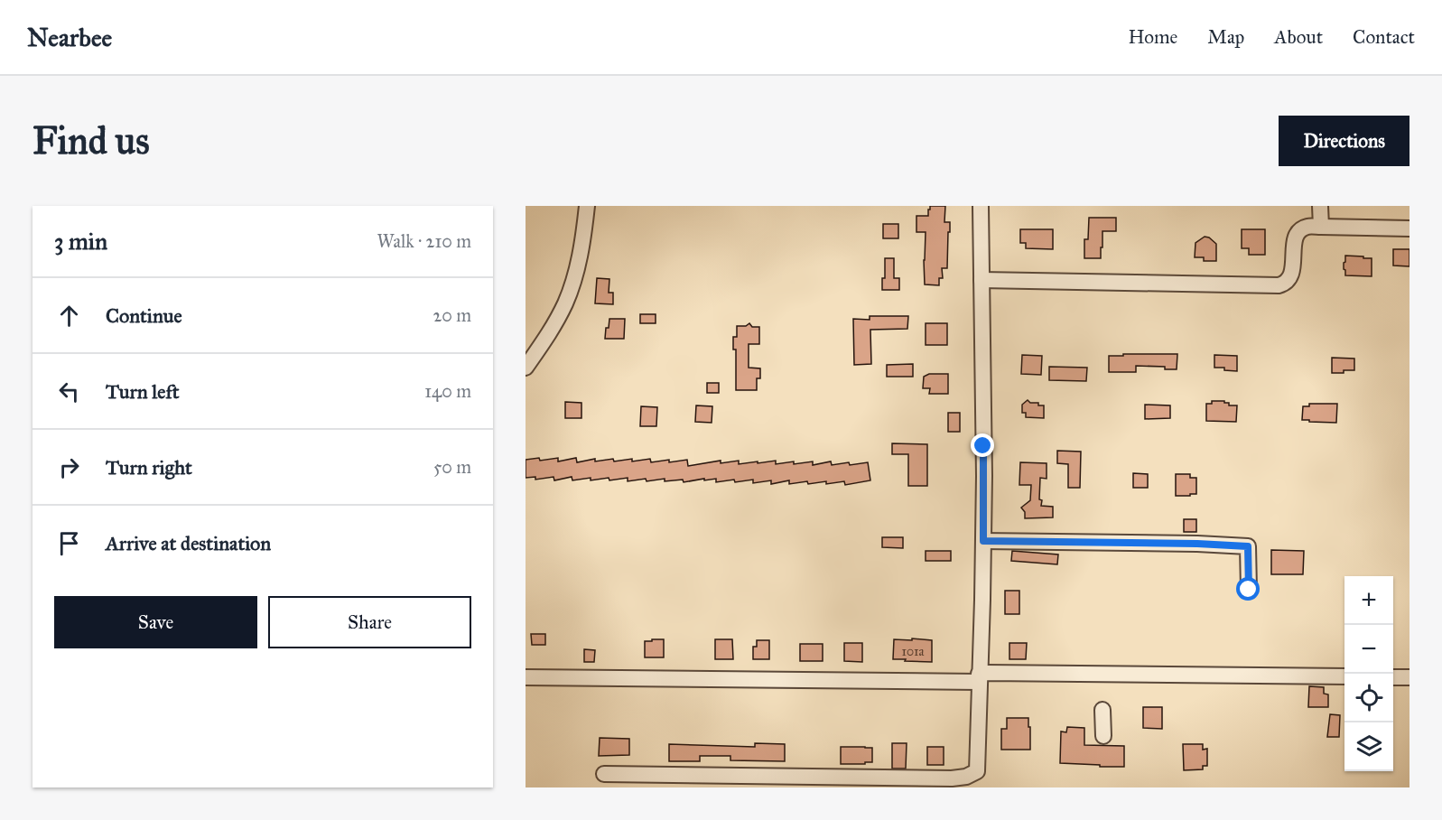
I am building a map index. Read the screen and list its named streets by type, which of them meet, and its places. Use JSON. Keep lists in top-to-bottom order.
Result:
{
  "house_numbers": ["101a"],
  "page": {
    "header": "Nearbee",
    "nav": [
      "Home",
      "Map",
      "About",
      "Contact"
    ],
    "buttons": [
      "Directions",
      ["Save", "Share"]
    ],
    "title": "Find us",
    "heading": ["3 min", "Walk · 210 m"],
    "list": [
      ["Continue", "20 m"],
      ["Turn left", "140 m"],
      ["Turn right", "50 m"],
      "Arrive at destination"
    ],
    "map_buttons": ["+", "−"]
  }
}
